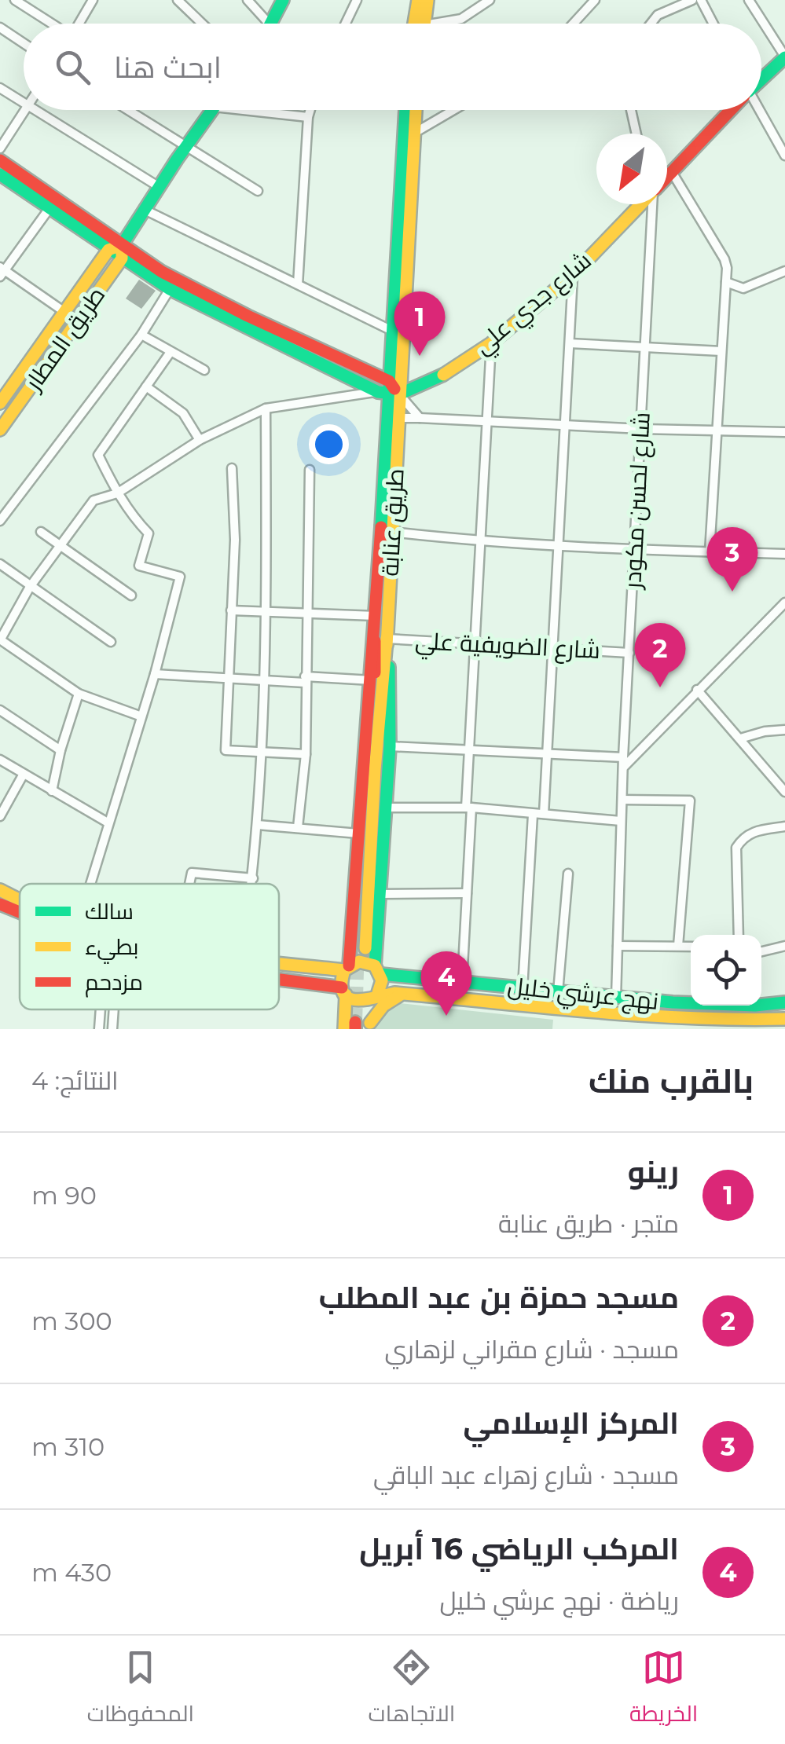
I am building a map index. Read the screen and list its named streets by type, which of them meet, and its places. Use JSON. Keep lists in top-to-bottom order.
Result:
{
  "streets": {
    "main road": [
      "شارع جدي علي",
      "طريق المطار",
      "طريق عنابة",
      "نهج عرشي خليل"
    ],
    "street": ["شارع لحسن مكودر", "شارع الضويفية علي"]
  },
  "crossings": [
    ["شارع جدي علي", "طريق عنابة"],
    ["شارع لحسن مكودر", "شارع الضويفية علي"],
    ["شارع لحسن مكودر", "نهج عرشي خليل"],
    ["طريق عنابة", "شارع الضويفية علي"]
  ],
  "legend": ["سالك", "بطيء", "مزدحم"],
  "north": "bottom left",
  "page": {
    "search": "ابحث هنا",
    "pins": [
      "1",
      "3",
      "2",
      "4"
    ],
    "heading": ["بالقرب منك", "النتائج: 4"],
    "list": [
      {
        "mark": "1",
        "name": "رينو",
        "note": "متجر · طريق عنابة",
        "value": "90 m"
      },
      {
        "mark": "2",
        "name": "مسجد حمزة بن عبد المطلب",
        "note": "مسجد · شارع مقراني لزهاري",
        "value": "300 m"
      },
      {
        "mark": "3",
        "name": "المركز الإسلامي",
        "note": "مسجد · شارع زهراء عبد الباقي",
        "value": "310 m"
      },
      {
        "mark": "4",
        "name": "المركب الرياضي 16 أبريل",
        "note": "رياضة · نهج عرشي خليل",
        "value": "430 m"
      }
    ],
    "nav": ["الخريطة", "الاتجاهات", "المحفوظات"]
  }
}
